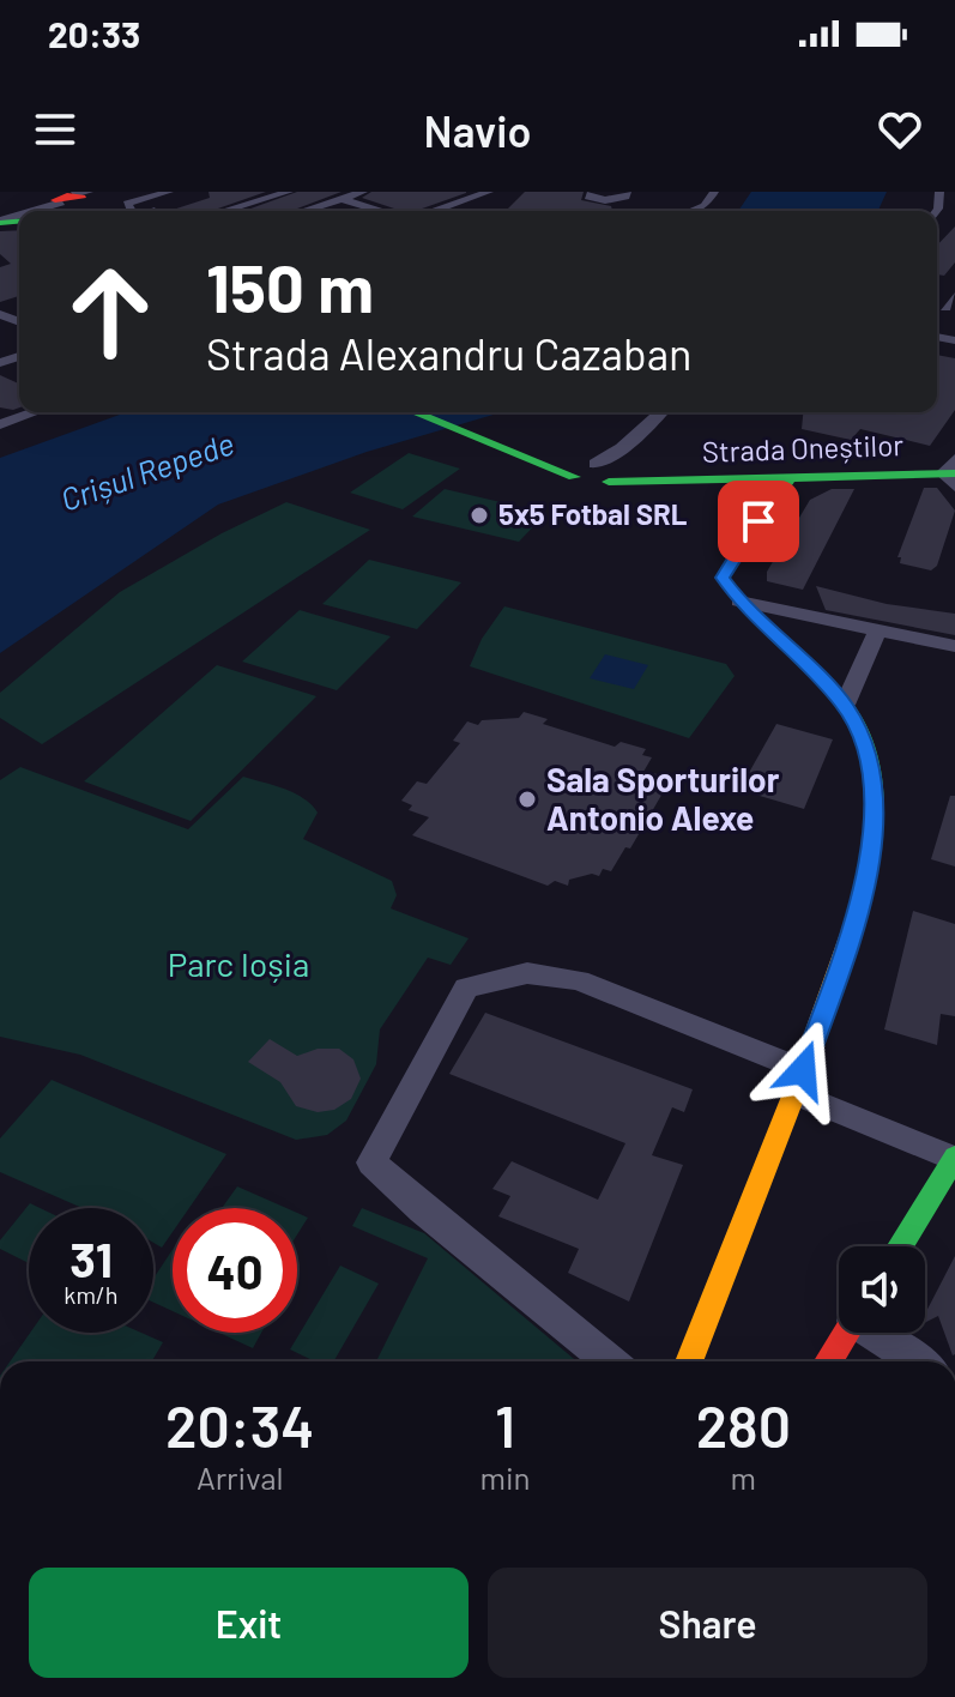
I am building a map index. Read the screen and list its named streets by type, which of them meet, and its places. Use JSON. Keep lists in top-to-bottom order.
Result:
{
  "streets": {
    "street": ["Strada Oneștilor"]
  },
  "water": ["Crișul Repede"],
  "parks": ["Parc Ioșia"],
  "places": ["5x5 Fotbal SRL", "Sala Sporturilor Antonio Alexe"],
  "page": {
    "status": "20:33",
    "header": "Navio",
    "turn": ["150 m", "Strada Alexandru Cazaban"],
    "speed": "31 km/h",
    "limit": "40",
    "eta": [
      "20:34",
      "Arrival",
      "1",
      "min",
      "280",
      "m"
    ],
    "buttons": ["Exit", "Share"]
  }
}
